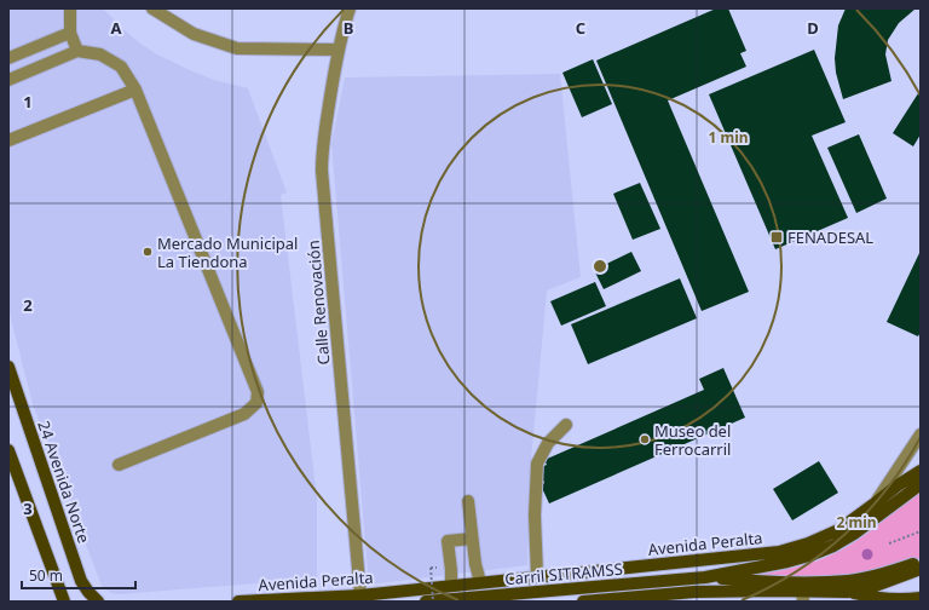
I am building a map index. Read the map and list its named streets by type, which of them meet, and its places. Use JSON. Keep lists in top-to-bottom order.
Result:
{
  "streets": {
    "main road": ["24 Avenida Norte", "Avenida Peralta", "Carril SITRAMSS"],
    "street": ["Calle Renovación"]
  },
  "crossings": [
    ["Calle Renovación", "Avenida Peralta"]
  ],
  "places": {
    "transit": ["FENADESAL"],
    "other": ["Mercado Municipal La Tiendona", "Museo del Ferrocarril"]
  },
  "scale_bar": "50 m",
  "grid": {
    "columns": [
      "A",
      "B",
      "C",
      "D"
    ],
    "rows": ["1", "2", "3"]
  },
  "rings": ["1 min", "2 min"]
}
